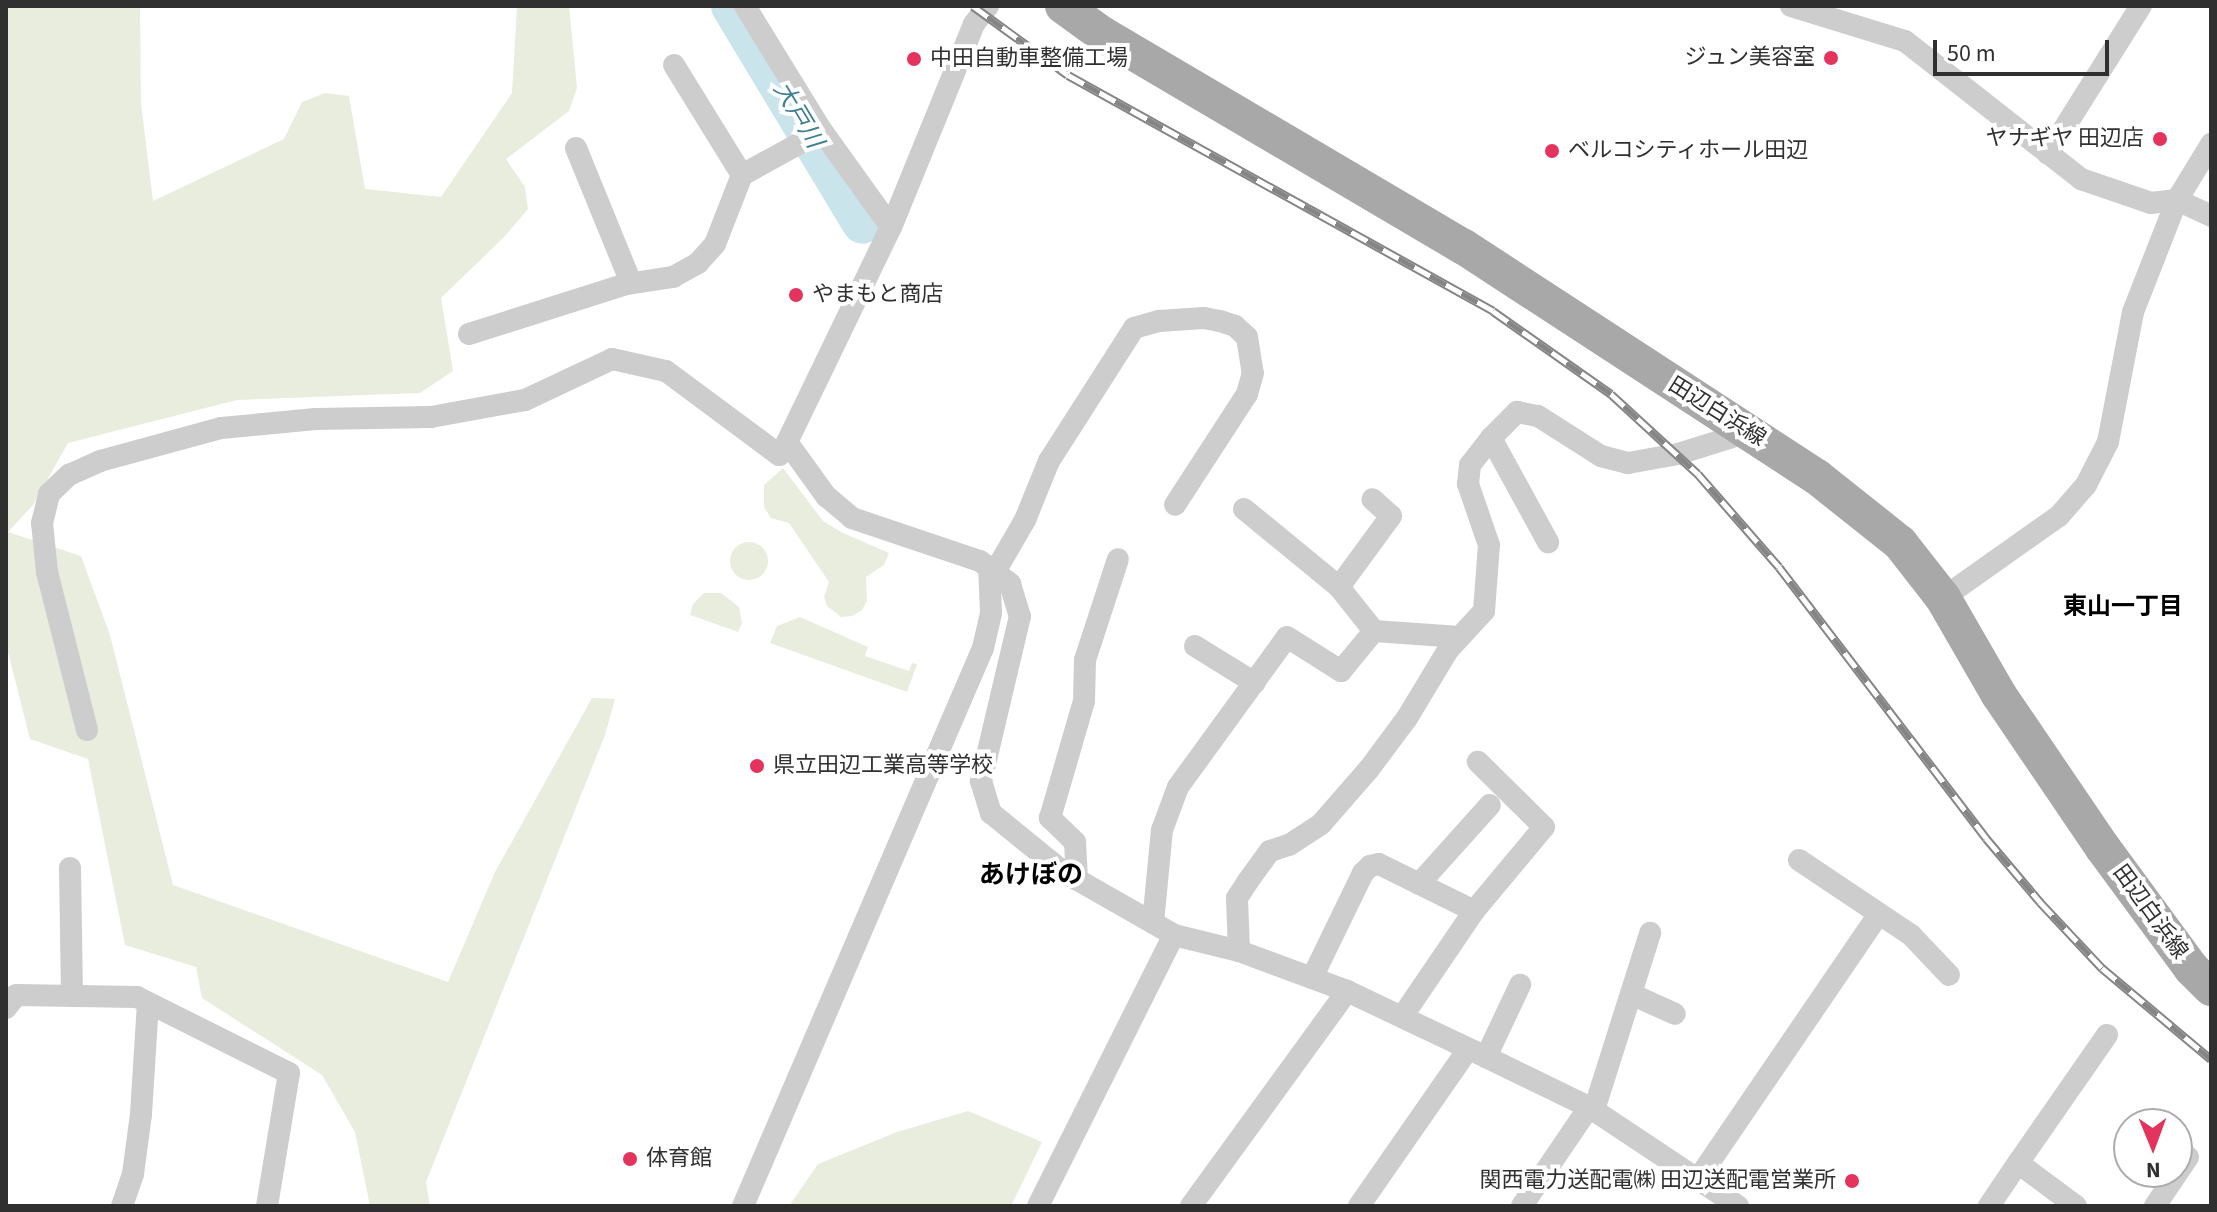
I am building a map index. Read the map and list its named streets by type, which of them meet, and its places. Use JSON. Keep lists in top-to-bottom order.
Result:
{
  "streets": {
    "main road": ["田辺白浜線"]
  },
  "districts": ["東山一丁目", "あけぼの"],
  "water": ["大戸川"],
  "places": [
    "ジュン美容室",
    "中田自動車整備工場",
    "ヤナギヤ 田辺店",
    "ベルコシティホール田辺",
    "やまもと商店",
    "県立田辺工業高等学校",
    "体育館",
    "関西電力送配電㈱ 田辺送配電営業所"
  ],
  "scale_bar": "50 m",
  "north": "bottom"
}
